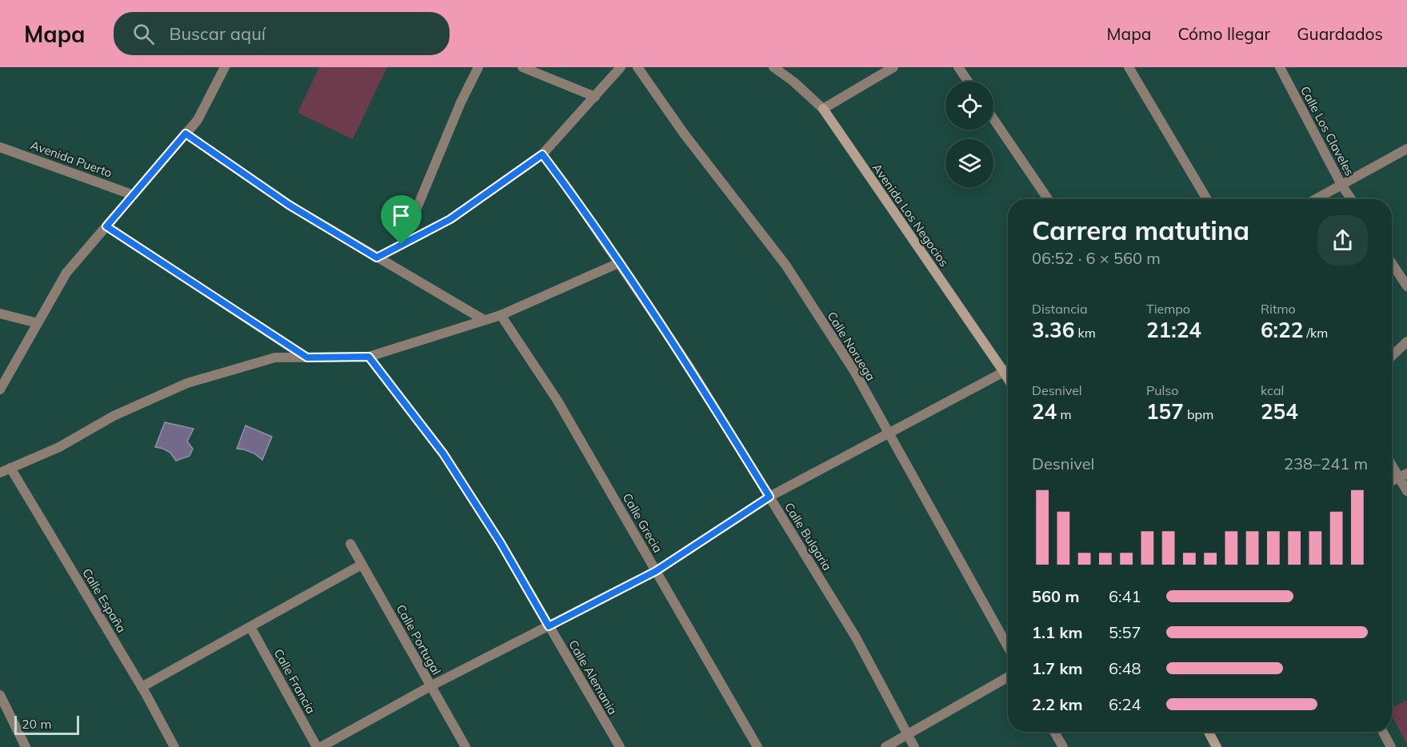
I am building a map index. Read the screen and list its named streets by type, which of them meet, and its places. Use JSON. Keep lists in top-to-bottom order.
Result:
{
  "streets": {
    "street": [
      "Calle Los Claveles",
      "Avenida Puerto",
      "Avenida Los Negocios",
      "Calle Noruega",
      "Calle Grecia",
      "Calle Bulgaria",
      "Calle España",
      "Calle Portugal",
      "Calle Alemania",
      "Calle Francia"
    ]
  },
  "scale_bar": "20 m",
  "page": {
    "header": "Mapa",
    "search": "Buscar aquí",
    "nav": ["Mapa", "Cómo llegar", "Guardados"],
    "heading": ["Carrera matutina", "06:52 · 6 × 560 m"],
    "stats": [
      ["Distancia", "3.36 km"],
      ["Tiempo", "21:24"],
      ["Ritmo", "6:22 /km"],
      ["Desnivel", "24 m"],
      ["Pulso", "157 bpm"],
      ["kcal", "254"]
    ],
    "chart": ["Desnivel", "238–241 m"],
    "list": [
      {
        "name": "560 m",
        "note": "6:41"
      },
      {
        "name": "1.1 km",
        "note": "5:57"
      },
      {
        "name": "1.7 km",
        "note": "6:48"
      },
      {
        "name": "2.2 km",
        "note": "6:24"
      }
    ],
    "scale": "20 m"
  }
}
